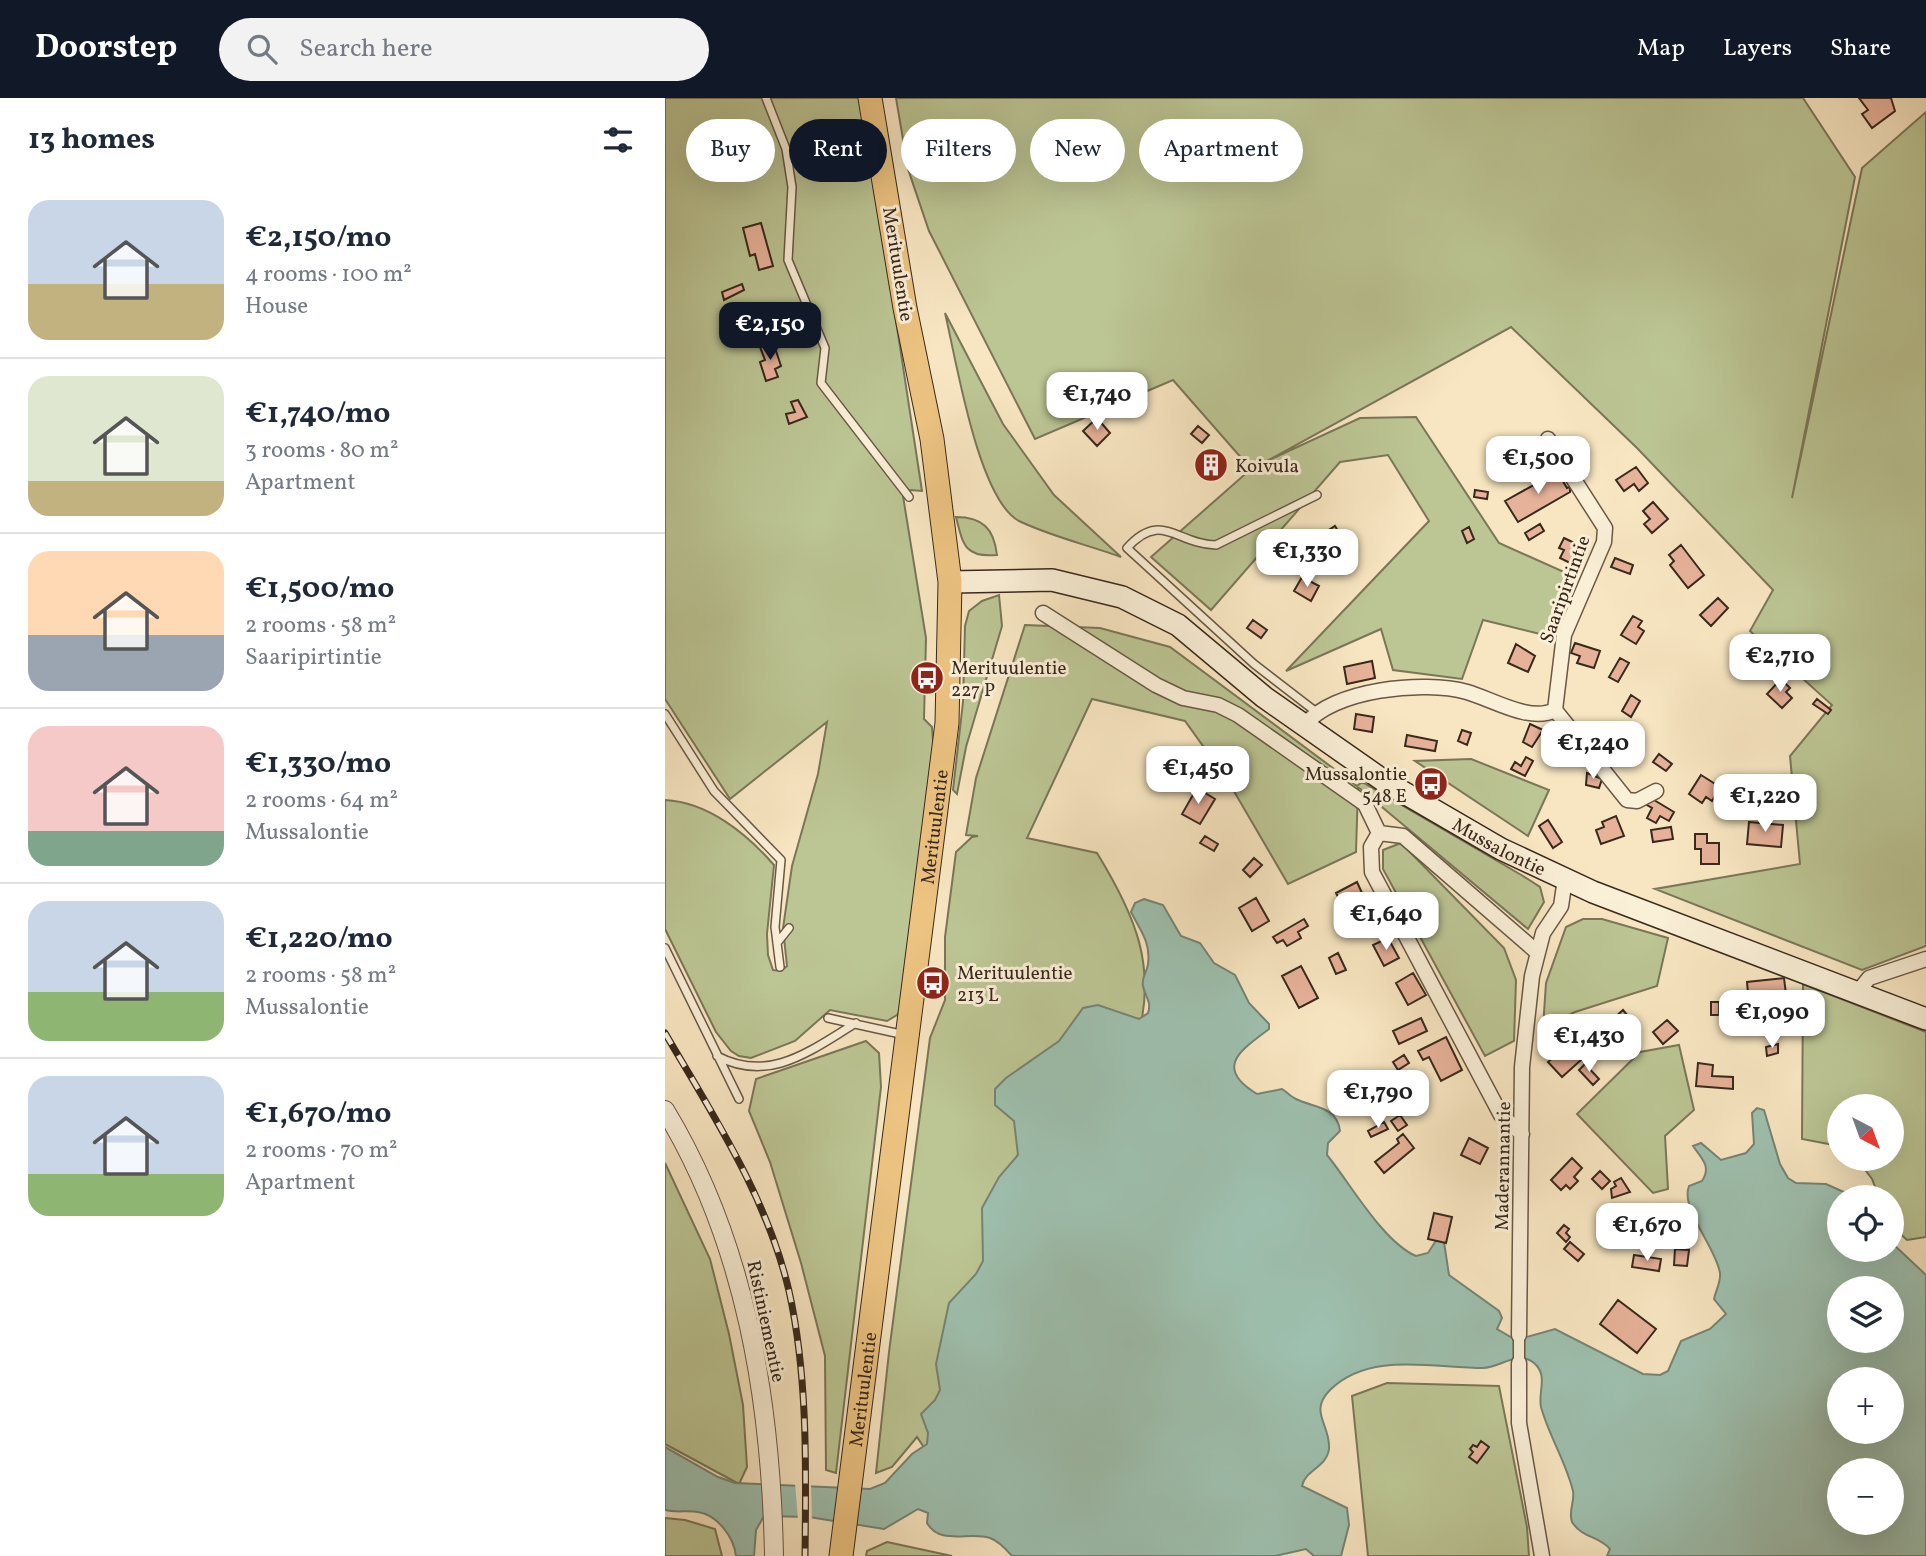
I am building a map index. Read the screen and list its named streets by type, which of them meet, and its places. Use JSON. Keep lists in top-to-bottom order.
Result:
{
  "streets": {
    "main road": ["Merituulentie", "Mussalontie"],
    "street": ["Saaripirtintie", "Maderannantie", "Ristiniementie"]
  },
  "crossings": [
    ["Merituulentie", "Mussalontie"],
    ["Mussalontie", "Maderannantie"]
  ],
  "places": {
    "building": ["Koivula"],
    "bus stop": ["Merituulentie 227 P", "Mussalontie 548 E", "Merituulentie 213 L"]
  },
  "north": "bottom right",
  "page": {
    "header": "Doorstep",
    "search": "Search here",
    "nav": ["Map", "Layers", "Share"],
    "heading": "13 homes",
    "chip": [
      "Buy",
      "Rent",
      "Filters",
      "New",
      "Apartment"
    ],
    "list": [
      {
        "name": "€2,150/mo",
        "note": "4 rooms · 100 m² · House"
      },
      {
        "name": "€1,740/mo",
        "note": "3 rooms · 80 m² · Apartment"
      },
      {
        "name": "€1,500/mo",
        "note": "2 rooms · 58 m² · Saaripirtintie"
      },
      {
        "name": "€1,330/mo",
        "note": "2 rooms · 64 m² · Mussalontie"
      },
      {
        "name": "€1,220/mo",
        "note": "2 rooms · 58 m² · Mussalontie"
      },
      {
        "name": "€1,670/mo",
        "note": "2 rooms · 70 m² · Apartment"
      }
    ],
    "price": [
      "€2,150",
      "€1,740",
      "€1,500",
      "€1,330",
      "€2,710",
      "€1,240",
      "€1,450",
      "€1,220",
      "€1,640",
      "€1,090",
      "€1,430",
      "€1,790",
      "€1,670"
    ],
    "map_buttons": ["+", "−"]
  }
}
